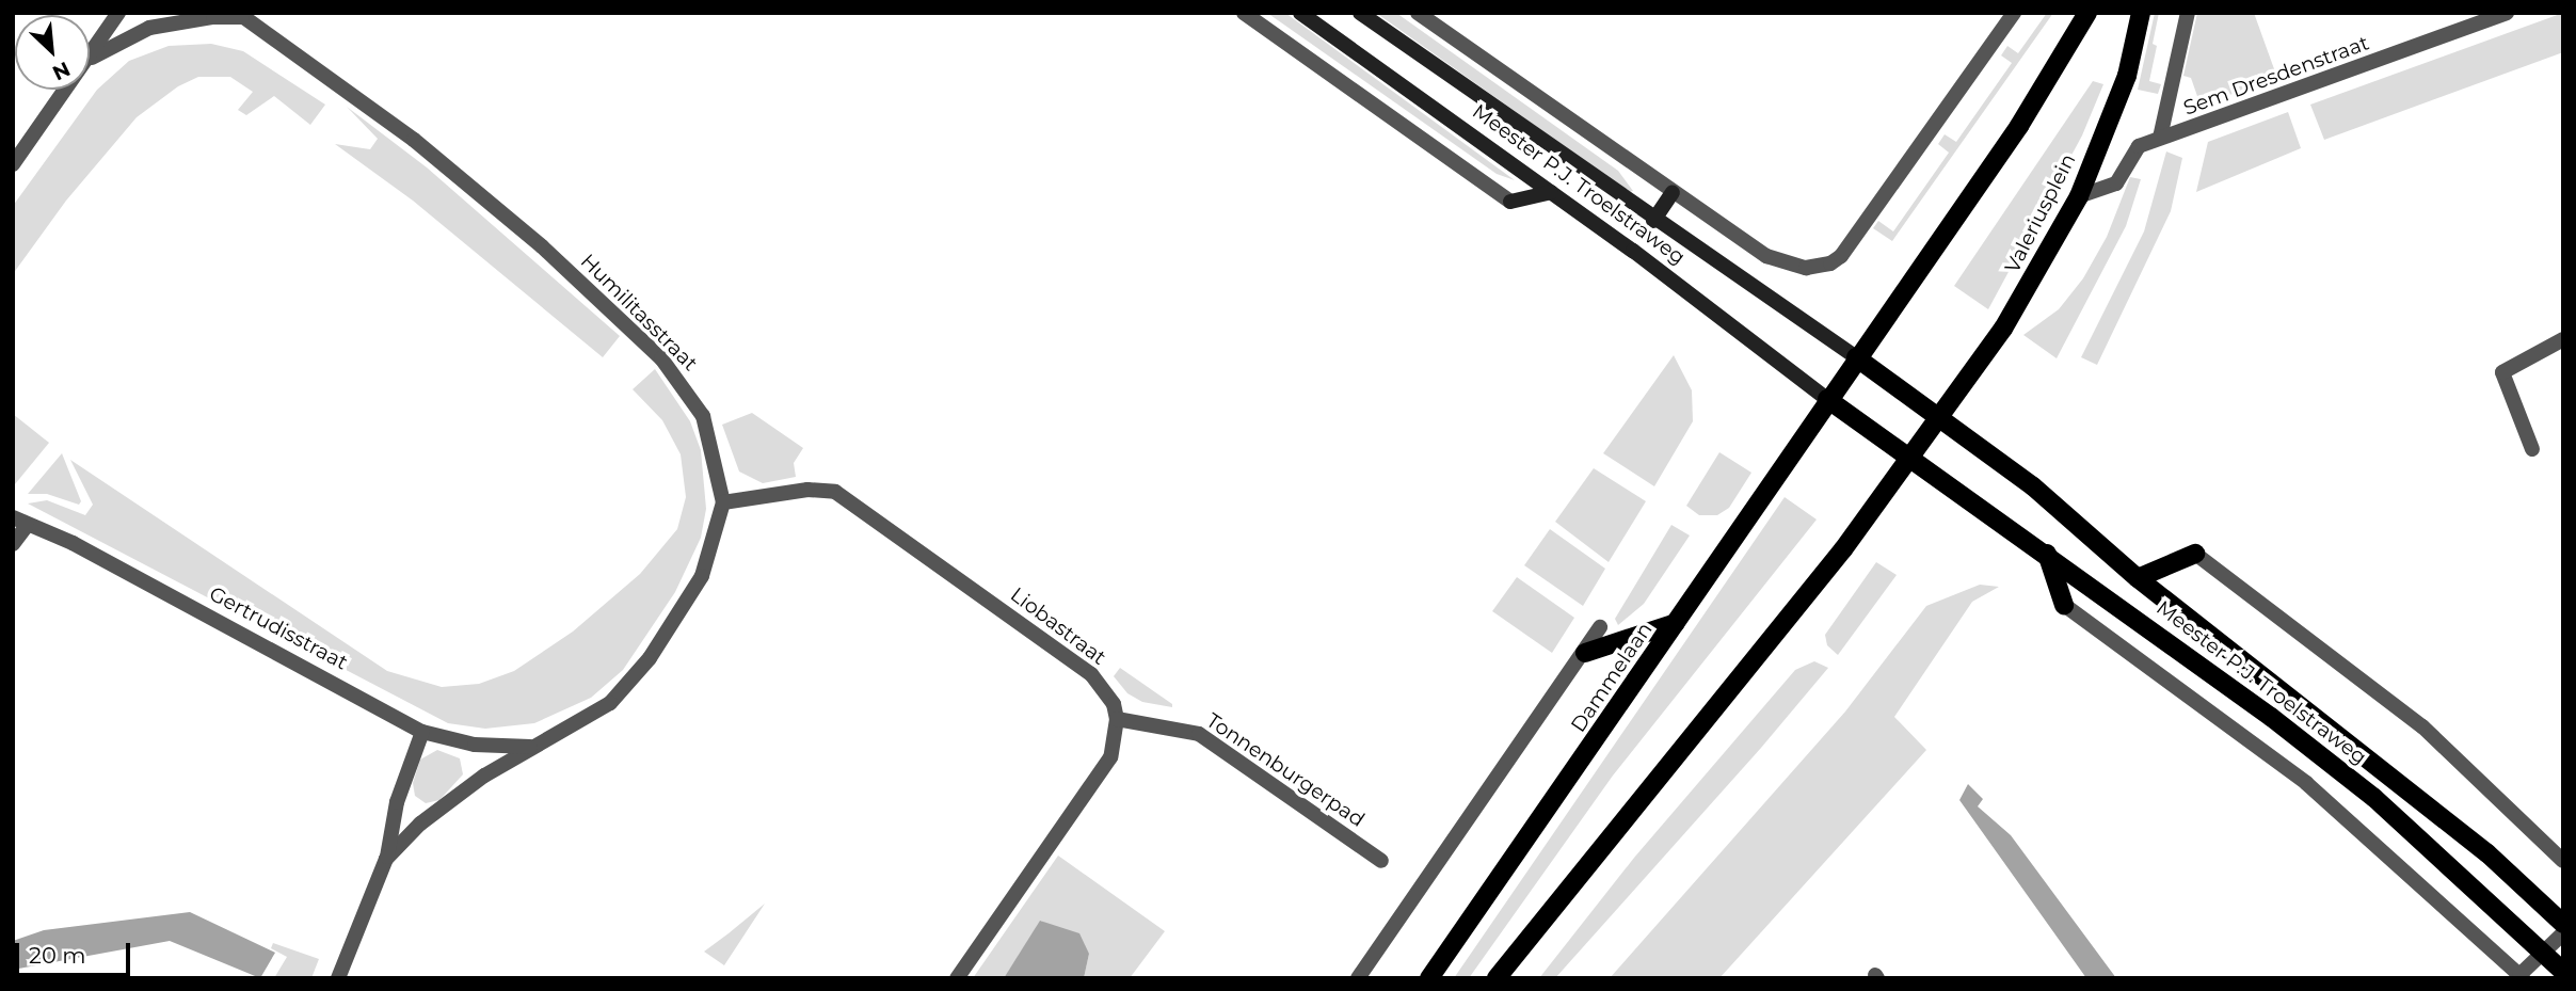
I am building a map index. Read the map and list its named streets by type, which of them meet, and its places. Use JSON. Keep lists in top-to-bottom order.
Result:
{
  "streets": {
    "main road": ["Meester P.J. Troelstraweg", "Valeriusplein", "Dammelaan"],
    "street": [
      "Sem Dresdenstraat",
      "Humilitasstraat",
      "Liobastraat",
      "Gertrudisstraat",
      "Tonnenburgerpad"
    ]
  },
  "crossings": [
    ["Sem Dresdenstraat", "Valeriusplein"],
    ["Meester P.J. Troelstraweg", "Valeriusplein"],
    ["Meester P.J. Troelstraweg", "Dammelaan"],
    ["Humilitasstraat", "Liobastraat"],
    ["Humilitasstraat", "Gertrudisstraat"],
    ["Liobastraat", "Tonnenburgerpad"]
  ],
  "scale_bar": "20 m",
  "north": "bottom right"
}
